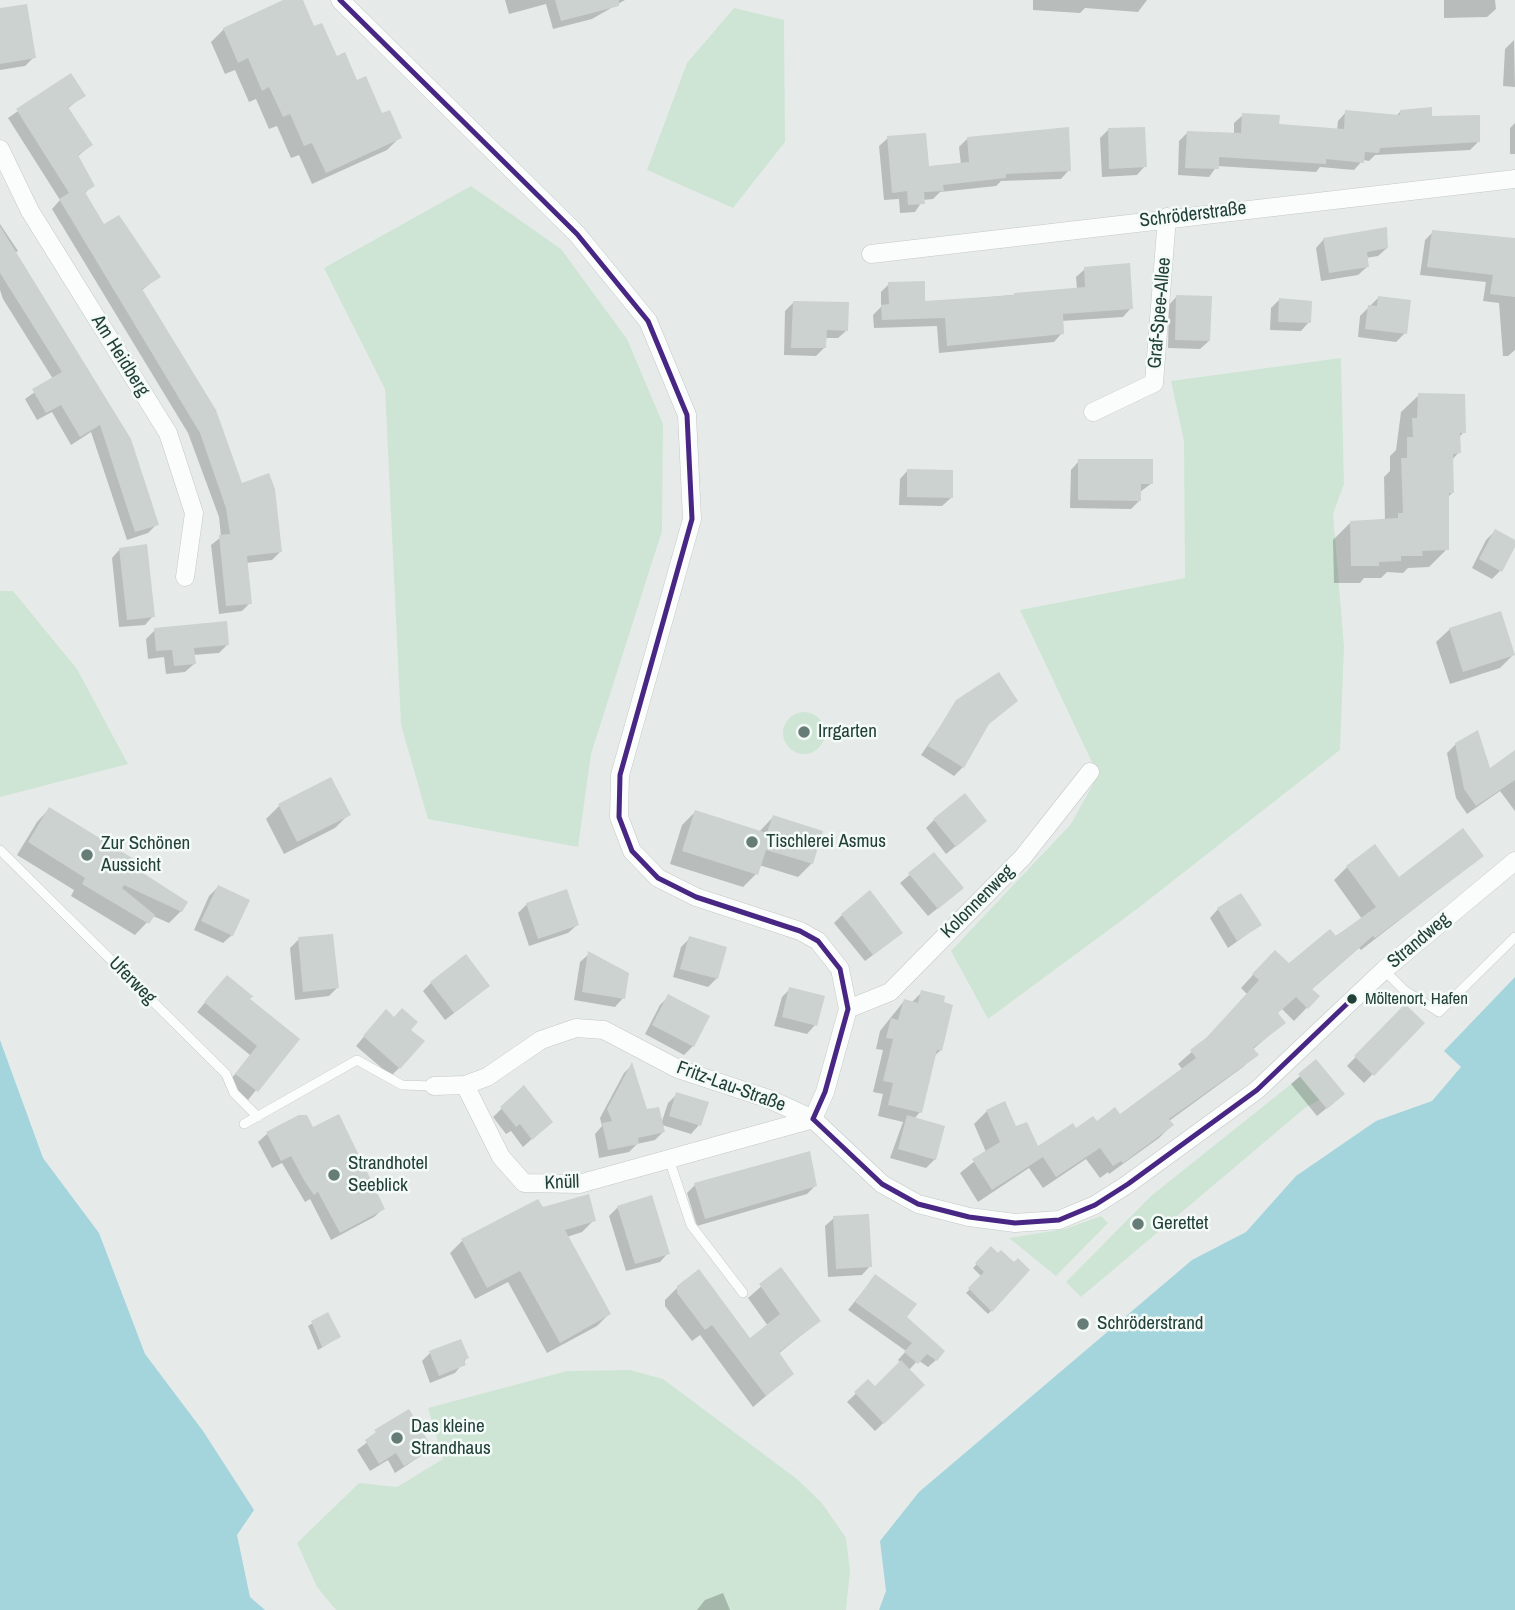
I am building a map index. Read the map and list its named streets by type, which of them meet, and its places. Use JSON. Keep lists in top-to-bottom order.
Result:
{
  "streets": {
    "street": [
      "Schröderstraße",
      "Graf-Spee-Allee",
      "Am Heidberg",
      "Kolonnenweg",
      "Strandweg",
      "Fritz-Lau-Straße",
      "Knüll"
    ],
    "lane": ["Uferweg"]
  },
  "crossings": [
    ["Schröderstraße", "Graf-Spee-Allee"],
    ["Strandweg", "Fritz-Lau-Straße"],
    ["Fritz-Lau-Straße", "Knüll"]
  ],
  "places": [
    "Irrgarten",
    "Tischlerei Asmus",
    "Zur Schönen Aussicht",
    "Möltenort, Hafen",
    "Strandhotel Seeblick",
    "Gerettet",
    "Schröderstrand",
    "Das kleine Strandhaus"
  ]
}
